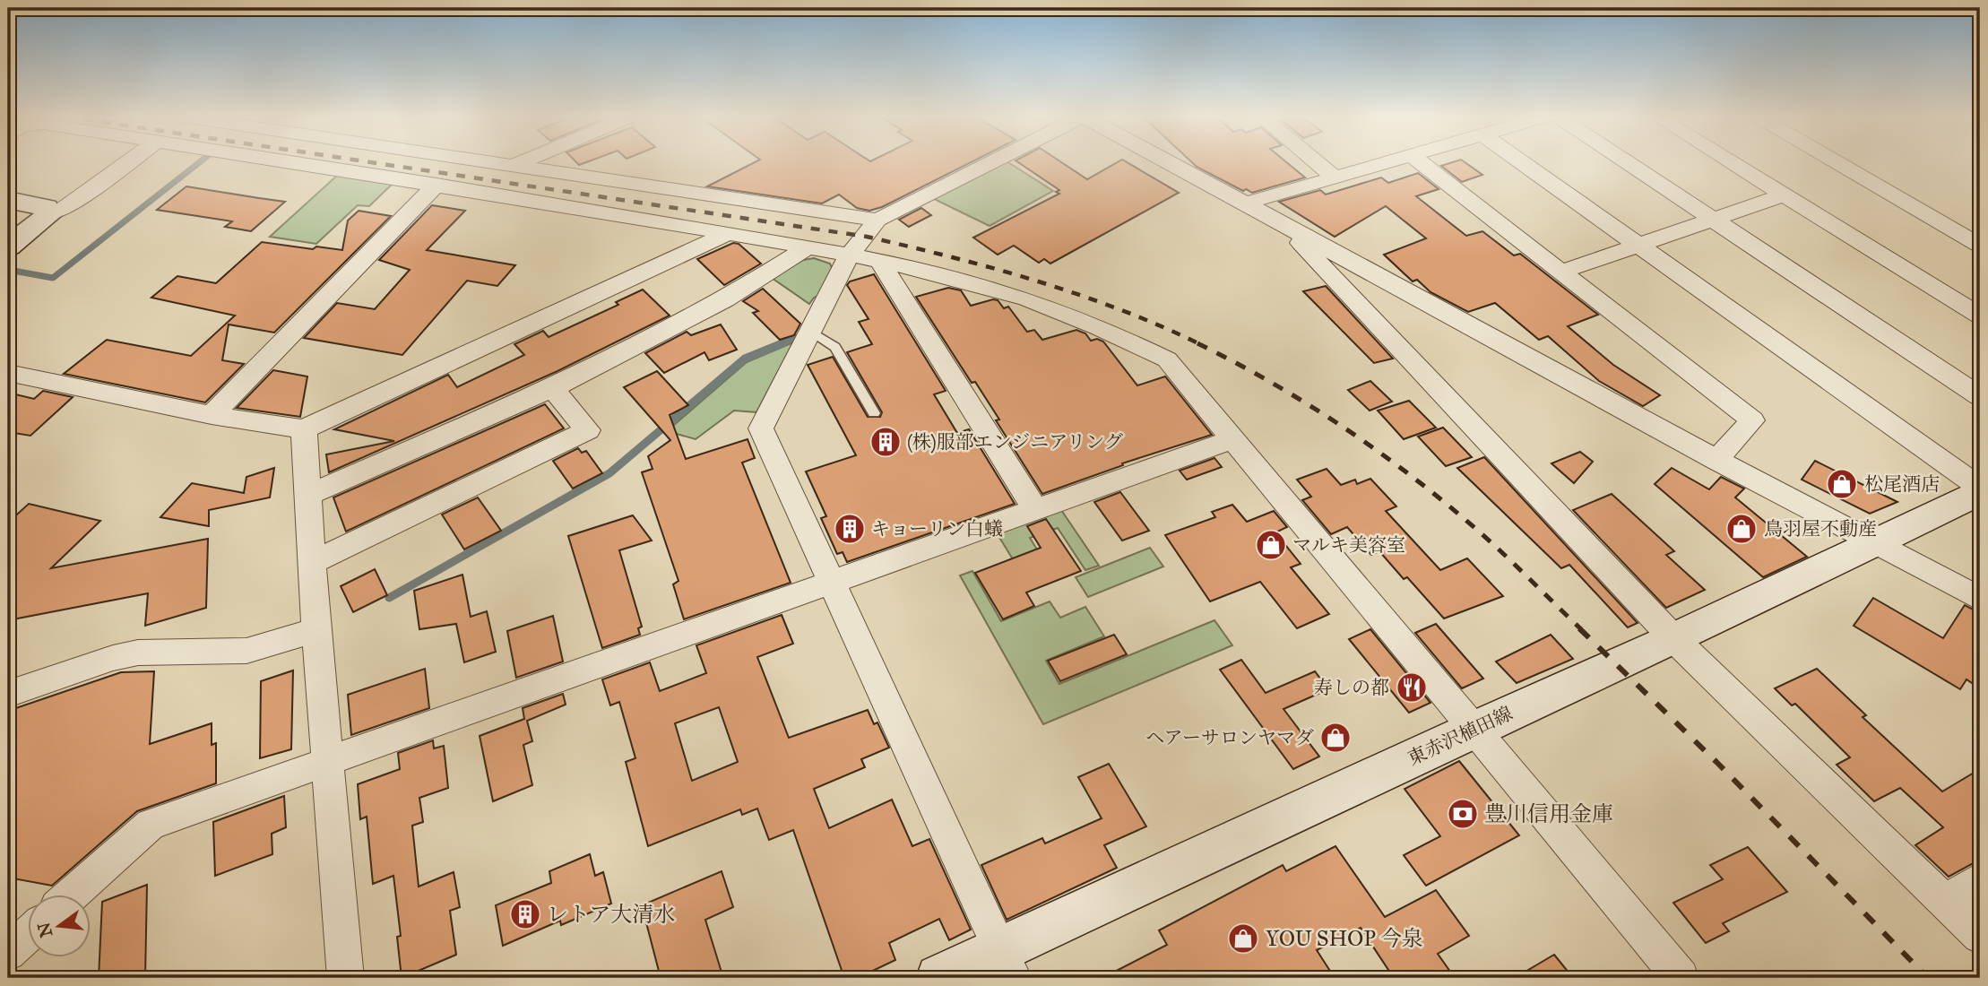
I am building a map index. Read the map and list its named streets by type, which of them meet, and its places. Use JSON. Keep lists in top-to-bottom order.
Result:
{
  "streets": {
    "main road": ["東赤沢植田線"]
  },
  "places": {
    "building": ["(株)服部エンジニアリング", "キョーリン白蟻", "レトア大清水"],
    "shop": [
      "松尾酒店",
      "鳥羽屋不動産",
      "マルキ美容室",
      "ヘアーサロンヤマダ",
      "YOU SHOP 今泉"
    ],
    "restaurant": ["寿しの都"],
    "bank": ["豊川信用金庫"]
  },
  "north": "left"
}
